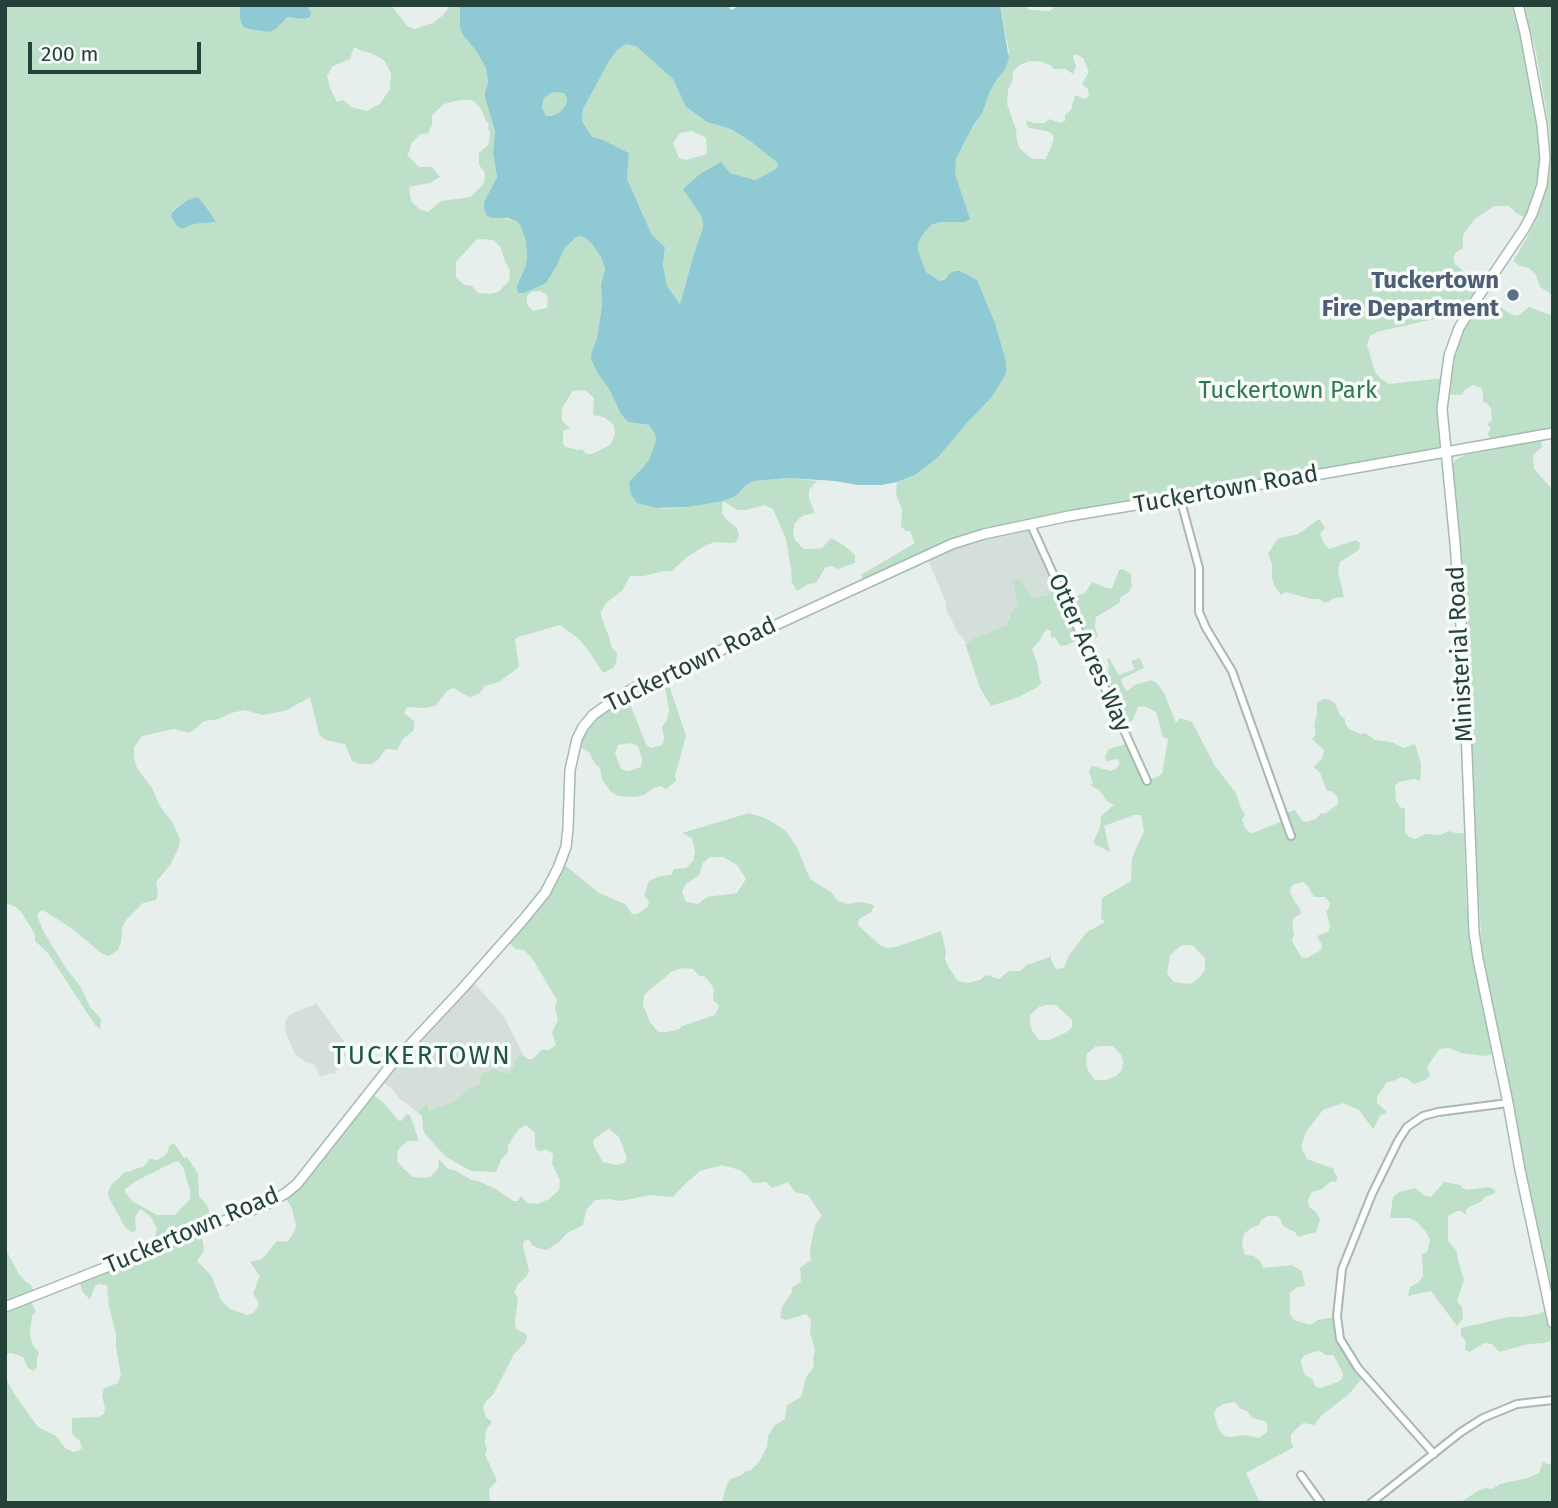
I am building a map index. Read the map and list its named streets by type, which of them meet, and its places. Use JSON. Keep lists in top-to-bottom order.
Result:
{
  "streets": {
    "street": ["Tuckertown Road", "Otter Acres Way", "Ministerial Road"]
  },
  "crossings": [
    ["Tuckertown Road", "Otter Acres Way"],
    ["Tuckertown Road", "Ministerial Road"]
  ],
  "districts": ["TUCKERTOWN"],
  "parks": ["Tuckertown Park"],
  "places": ["Tuckertown Fire Department"],
  "scale_bar": "200 m"
}
